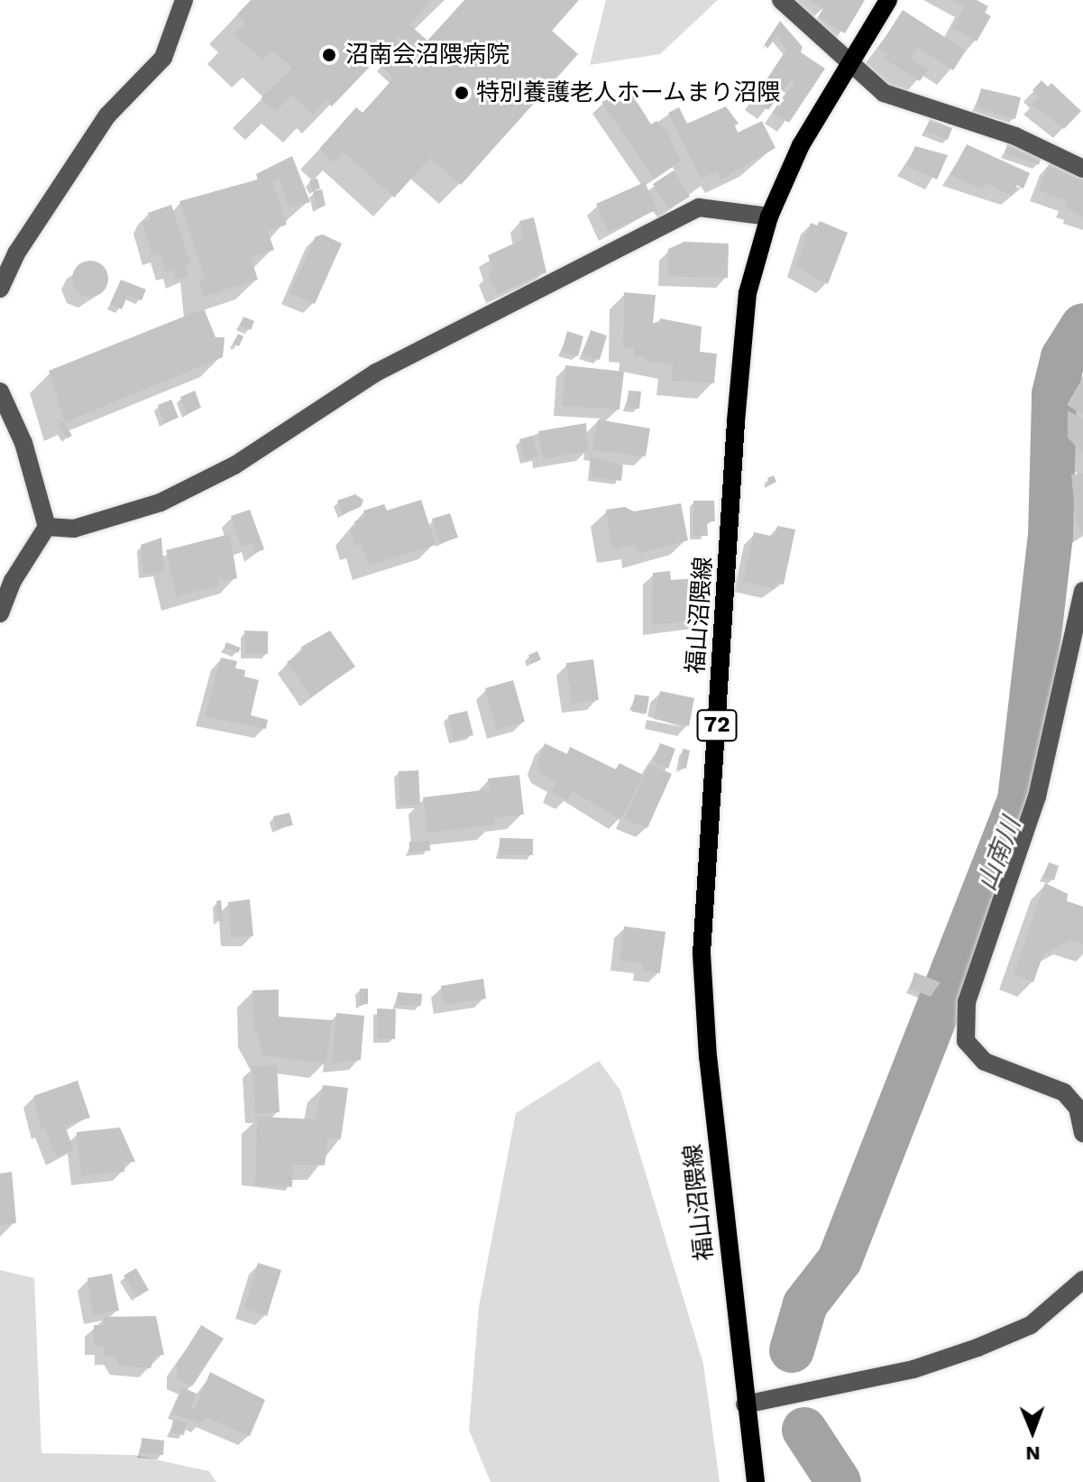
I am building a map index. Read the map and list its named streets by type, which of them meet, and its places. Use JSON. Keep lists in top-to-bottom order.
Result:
{
  "streets": {
    "main road": ["福山沼隈線", "72"]
  },
  "water": ["山南川"],
  "places": ["沼南会沼隈病院", "特別養護老人ホームまり沼隈"],
  "north": "bottom"
}
